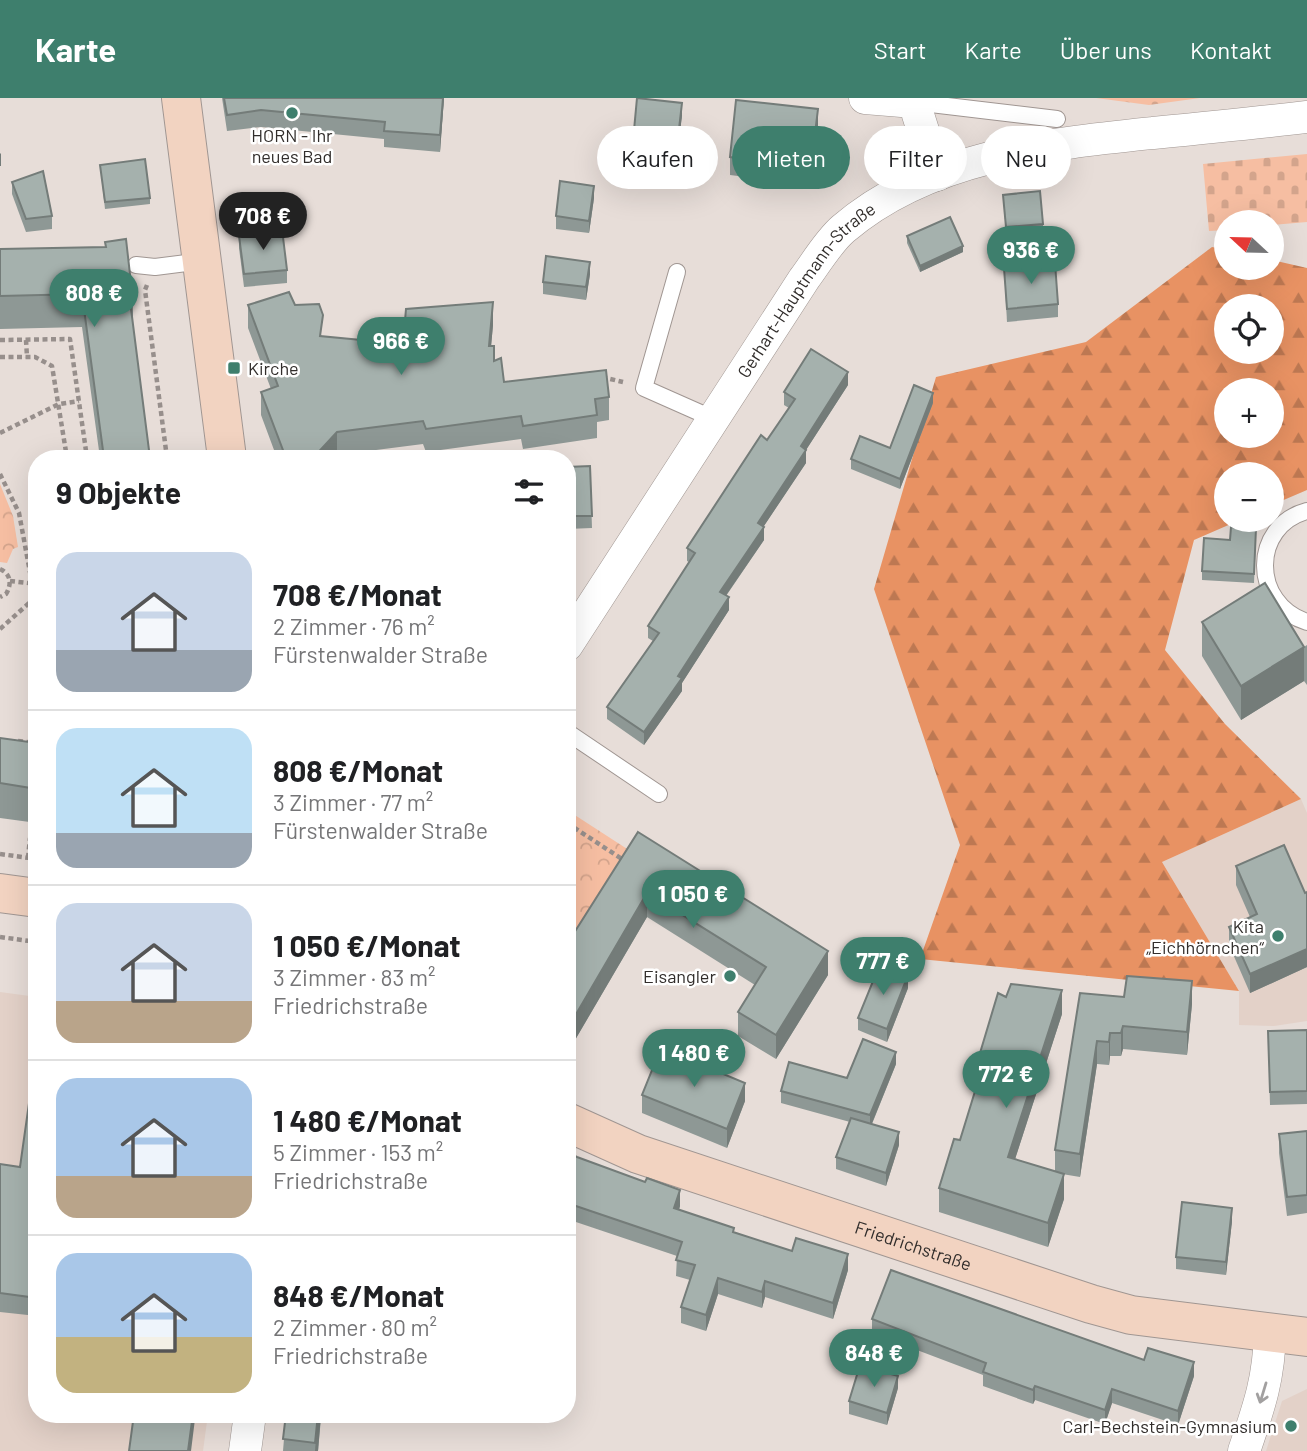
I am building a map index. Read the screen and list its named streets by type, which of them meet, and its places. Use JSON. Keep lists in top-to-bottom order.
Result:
{
  "streets": {
    "main road": ["Friedrichstraße"],
    "street": ["Gerhart-Hauptmann-Straße"]
  },
  "places": {
    "other": [
      "HORN - Ihr neues Bad",
      "Kita „Eichhörnchen“",
      "Eisangler",
      "Carl-Bechstein-Gymnasium"
    ],
    "transit": ["Kirche"]
  },
  "north": "left",
  "page": {
    "header": "Karte",
    "nav": [
      "Start",
      "Karte",
      "Über uns",
      "Kontakt"
    ],
    "chip": [
      "Kaufen",
      "Mieten",
      "Filter",
      "Neu"
    ],
    "price": [
      "708 €",
      "936 €",
      "808 €",
      "966 €",
      "1 050 €",
      "777 €",
      "1 480 €",
      "772 €",
      "848 €"
    ],
    "map_buttons": ["+", "−"],
    "heading": "9 Objekte",
    "list": [
      {
        "name": "708 €/Monat",
        "note": "2 Zimmer · 76 m² · Fürstenwalder Straße"
      },
      {
        "name": "808 €/Monat",
        "note": "3 Zimmer · 77 m² · Fürstenwalder Straße"
      },
      {
        "name": "1 050 €/Monat",
        "note": "3 Zimmer · 83 m² · Friedrichstraße"
      },
      {
        "name": "1 480 €/Monat",
        "note": "5 Zimmer · 153 m² · Friedrichstraße"
      },
      {
        "name": "848 €/Monat",
        "note": "2 Zimmer · 80 m² · Friedrichstraße"
      }
    ]
  }
}
